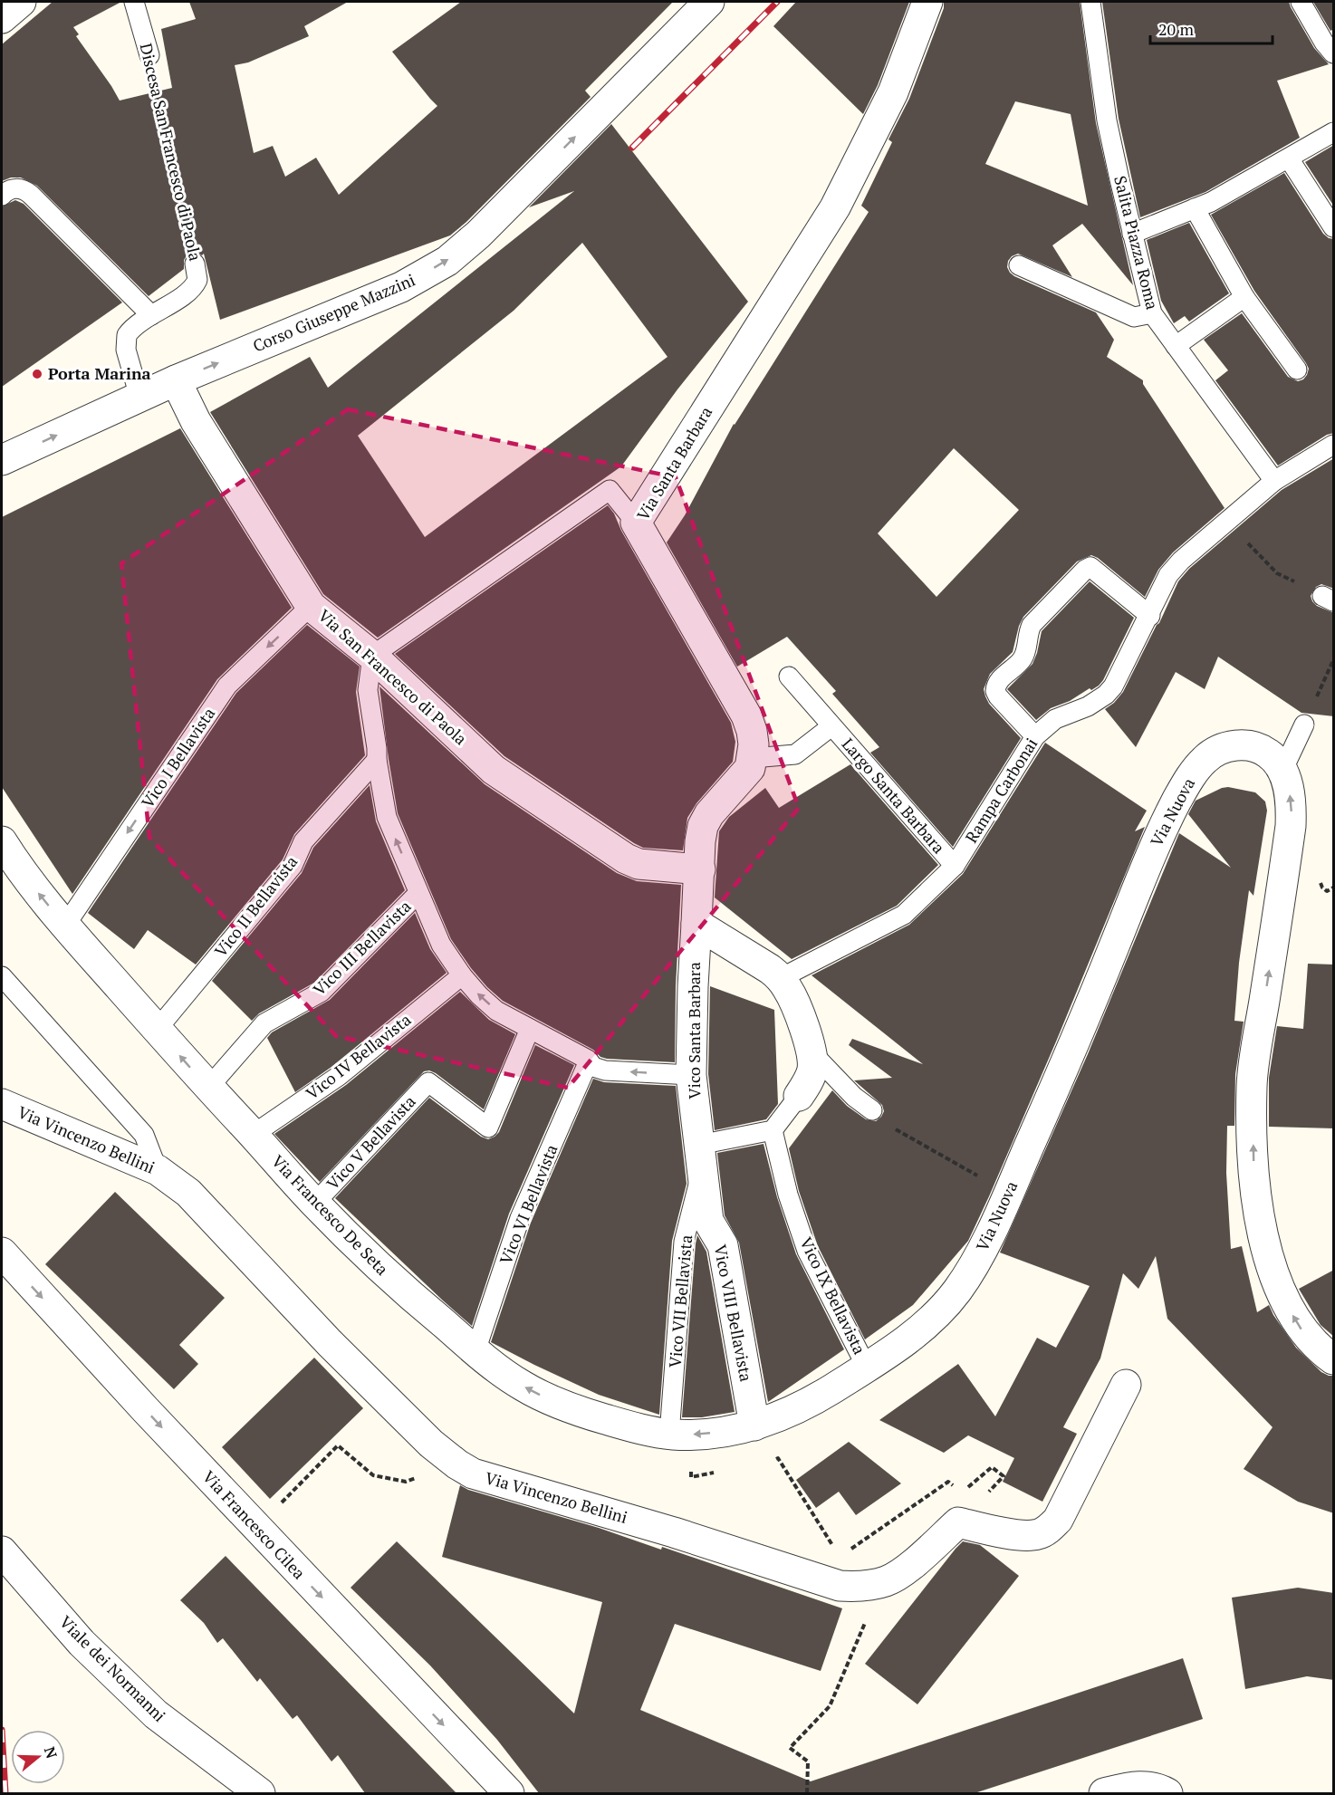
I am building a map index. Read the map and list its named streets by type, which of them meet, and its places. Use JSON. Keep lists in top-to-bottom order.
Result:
{
  "streets": {
    "street": [
      "Corso Giuseppe Mazzini",
      "Via Santa Barbara",
      "Via San Francesco di Paola",
      "Via Nuova",
      "Vico Santa Barbara",
      "Via Vincenzo Bellini",
      "Via Francesco De Seta",
      "Vico VIII Bellavista",
      "Via Francesco Cilea",
      "Viale dei Normanni"
    ],
    "lane": [
      "Discesa San Francesco di Paola",
      "Salita Piazza Roma",
      "Vico I Bellavista",
      "Rampa Carbonai",
      "Largo Santa Barbara",
      "Vico II Bellavista",
      "Vico III Bellavista",
      "Vico IV Bellavista",
      "Vico V Bellavista",
      "Vico VI Bellavista",
      "Vico IX Bellavista",
      "Vico VII Bellavista"
    ]
  },
  "crossings": [
    ["Discesa San Francesco di Paola", "Corso Giuseppe Mazzini"],
    ["Salita Piazza Roma", "Rampa Carbonai"],
    ["Corso Giuseppe Mazzini", "Via San Francesco di Paola"],
    ["Via Santa Barbara", "Largo Santa Barbara"],
    ["Via San Francesco di Paola", "Vico I Bellavista"],
    ["Via San Francesco di Paola", "Vico Santa Barbara"],
    ["Vico I Bellavista", "Via Francesco De Seta"],
    ["Rampa Carbonai", "Largo Santa Barbara"],
    ["Via Nuova", "Via Francesco De Seta"],
    ["Via Nuova", "Vico IX Bellavista"],
    ["Via Nuova", "Vico VIII Bellavista"],
    ["Vico II Bellavista", "Via Francesco De Seta"],
    ["Vico III Bellavista", "Via Francesco De Seta"],
    ["Vico Santa Barbara", "Vico VII Bellavista"],
    ["Vico Santa Barbara", "Vico VIII Bellavista"],
    ["Vico IV Bellavista", "Via Francesco De Seta"],
    ["Vico V Bellavista", "Via Francesco De Seta"],
    ["Vico VI Bellavista", "Via Francesco De Seta"],
    ["Via Francesco De Seta", "Vico VII Bellavista"],
    ["Via Francesco De Seta", "Vico VIII Bellavista"],
    ["Vico VII Bellavista", "Vico VIII Bellavista"]
  ],
  "one_way": [
    "Corso Giuseppe Mazzini",
    "Vico I Bellavista",
    "Via Nuova",
    "Via Francesco De Seta",
    "Via Francesco Cilea"
  ],
  "places": ["Porta Marina"],
  "scale_bar": "20 m",
  "north": "right"
}
